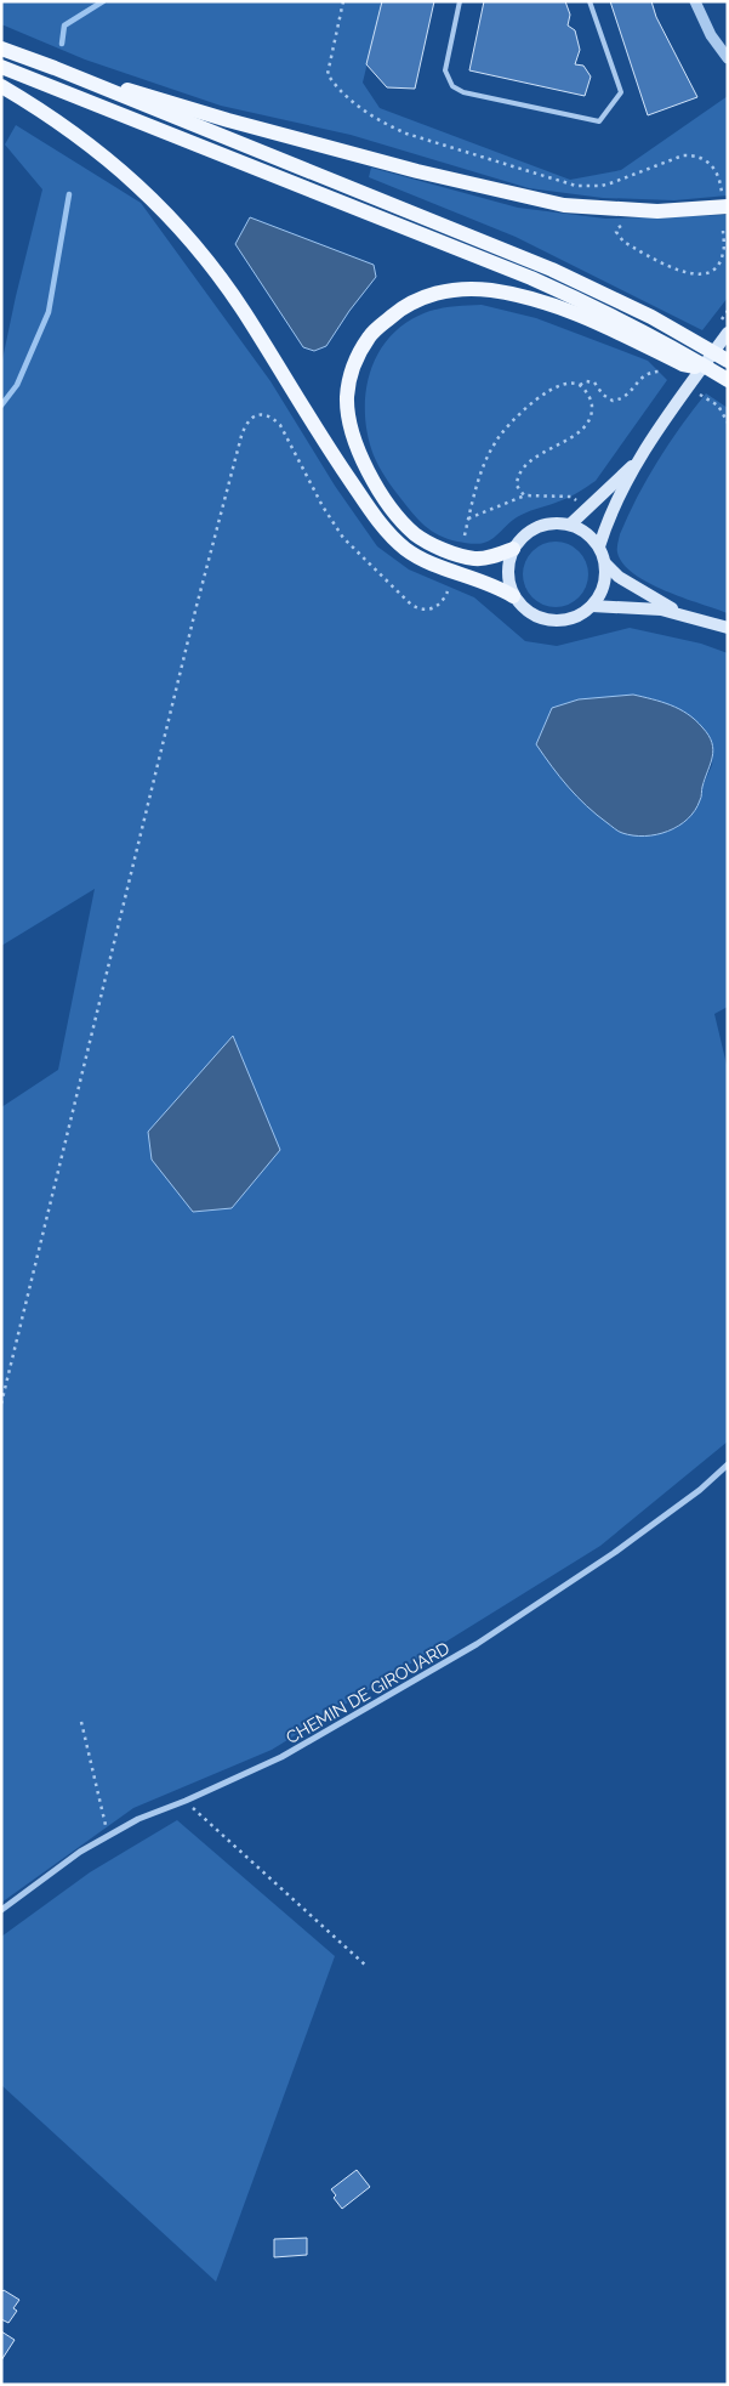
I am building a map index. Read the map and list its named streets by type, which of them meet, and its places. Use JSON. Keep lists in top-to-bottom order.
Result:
{
  "streets": {
    "street": ["CHEMIN DE GIROUARD"]
  }
}
